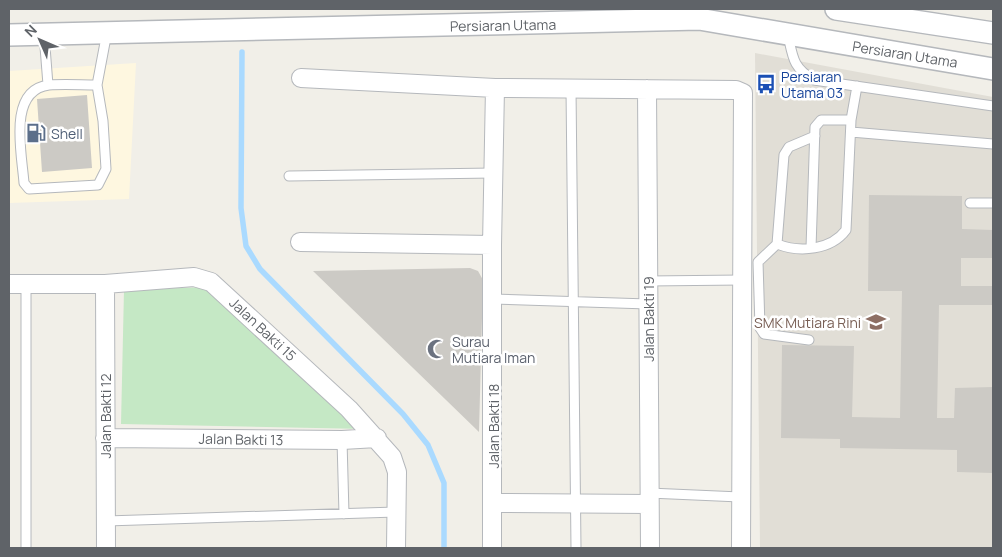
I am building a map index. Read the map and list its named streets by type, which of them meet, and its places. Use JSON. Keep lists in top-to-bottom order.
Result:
{
  "streets": {
    "street": [
      "Persiaran Utama",
      "Jalan Bakti 19",
      "Jalan Bakti 15",
      "Jalan Bakti 12",
      "Jalan Bakti 18",
      "Jalan Bakti 13"
    ]
  },
  "crossings": [
    ["Jalan Bakti 15", "Jalan Bakti 12"],
    ["Jalan Bakti 15", "Jalan Bakti 13"],
    ["Jalan Bakti 12", "Jalan Bakti 13"]
  ],
  "places": {
    "bus stop": ["Persiaran Utama 03"],
    "fuel station": ["Shell"],
    "school or university": ["SMK Mutiara Rini"],
    "mosque": ["Surau Mutiara Iman"]
  },
  "north": "top left"
}
